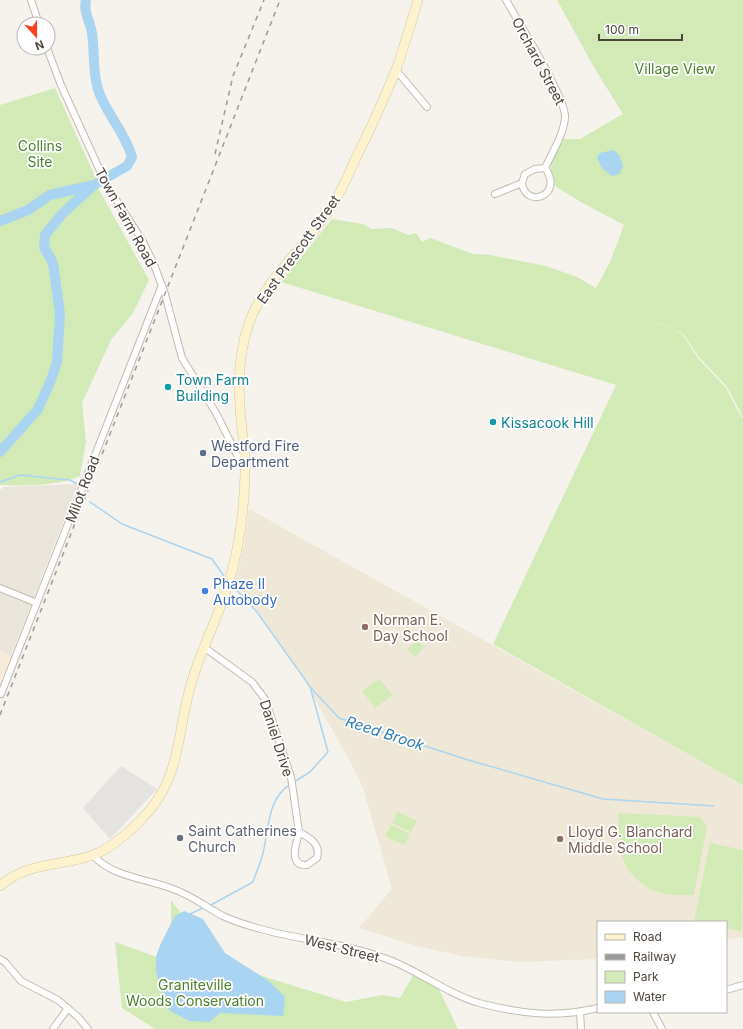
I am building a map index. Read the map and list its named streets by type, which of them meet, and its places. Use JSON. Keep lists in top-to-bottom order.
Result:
{
  "streets": {
    "main road": ["East Prescott Street"],
    "street": [
      "Orchard Street",
      "Town Farm Road",
      "Milot Road",
      "Daniel Drive",
      "West Street"
    ]
  },
  "crossings": [
    ["Town Farm Road", "East Prescott Street"],
    ["Town Farm Road", "Milot Road"],
    ["East Prescott Street", "Daniel Drive"],
    ["East Prescott Street", "West Street"]
  ],
  "water": ["Reed Brook"],
  "parks": ["Village View", "Collins Site", "Graniteville Woods Conservation"],
  "places": [
    "Town Farm Building",
    "Kissacook Hill",
    "Westford Fire Department",
    "Phaze II Autobody",
    "Norman E. Day School",
    "Saint Catherines Church",
    "Lloyd G. Blanchard Middle School"
  ],
  "legend": [
    "Road",
    "Railway",
    "Park",
    "Water"
  ],
  "scale_bar": "100 m",
  "north": "bottom"
}
